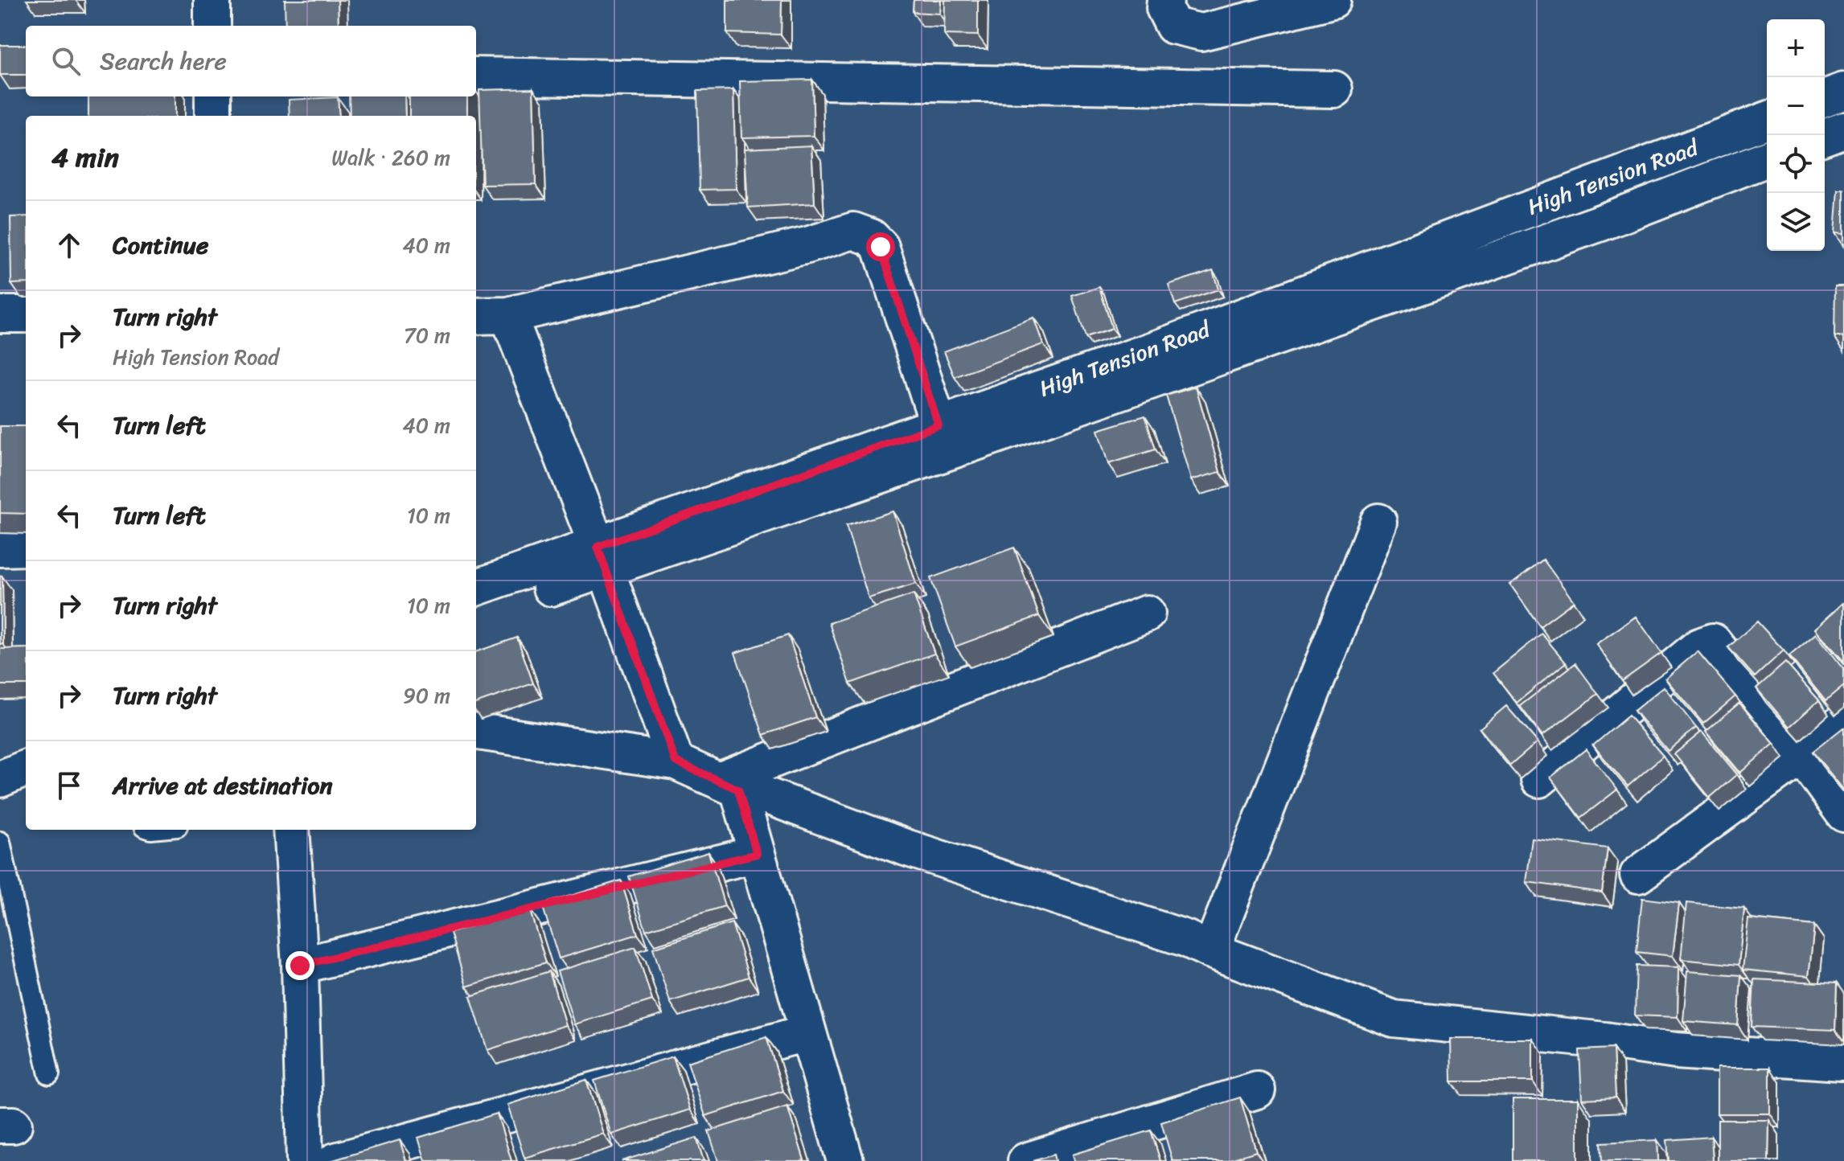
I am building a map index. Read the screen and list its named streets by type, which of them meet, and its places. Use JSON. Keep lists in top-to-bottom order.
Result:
{
  "streets": {
    "street": ["High Tension Road"]
  },
  "page": {
    "map_buttons": ["+", "−"],
    "search": "Search here",
    "heading": ["4 min", "Walk · 260 m"],
    "list": [
      ["Continue", "40 m"],
      ["Turn right", "High Tension Road", "70 m"],
      ["Turn left", "40 m"],
      ["Turn left", "10 m"],
      ["Turn right", "10 m"],
      ["Turn right", "90 m"],
      "Arrive at destination"
    ]
  }
}
